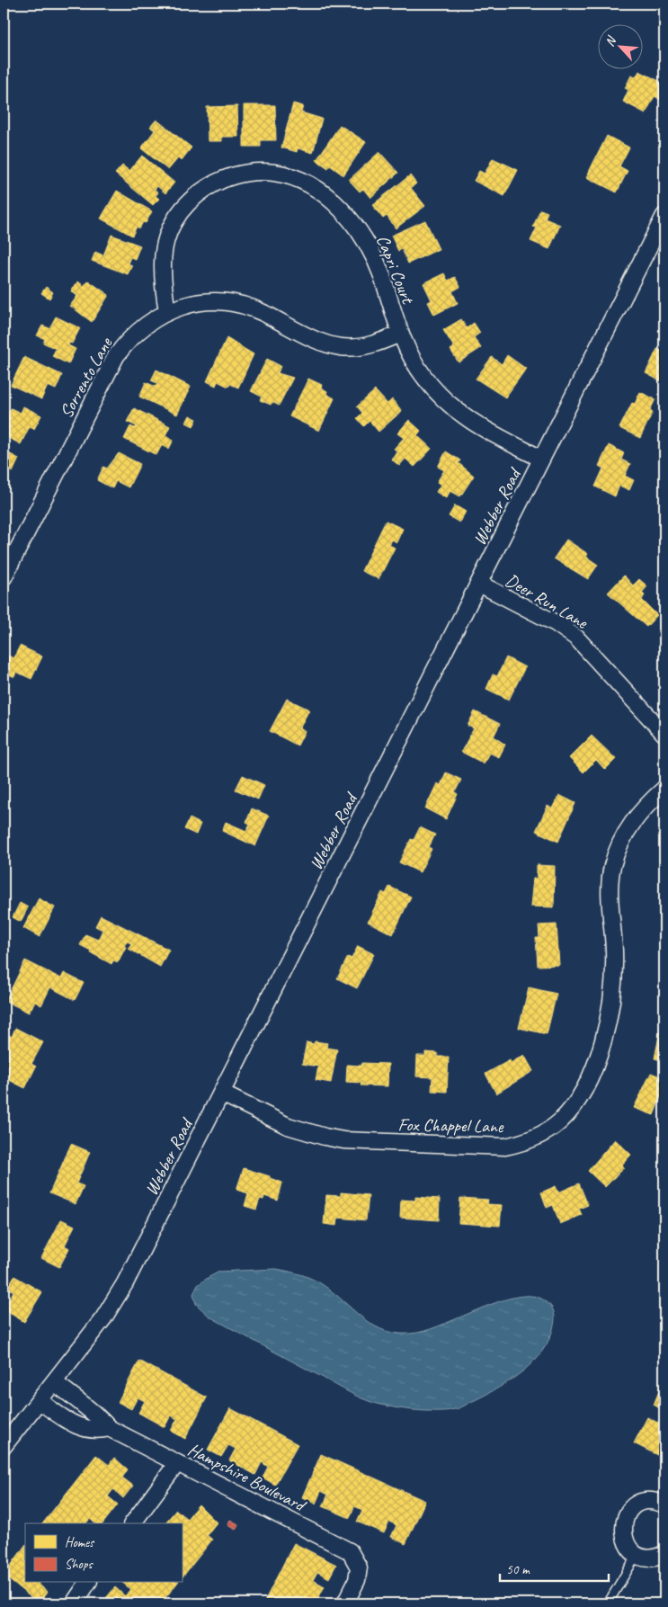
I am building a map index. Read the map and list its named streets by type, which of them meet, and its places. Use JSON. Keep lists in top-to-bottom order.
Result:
{
  "streets": {
    "street": [
      "Capri Court",
      "Sorrento Lane",
      "Webber Road",
      "Deer Run Lane",
      "Fox Chappel Lane",
      "Hampshire Boulevard"
    ]
  },
  "crossings": [
    ["Capri Court", "Sorrento Lane"],
    ["Capri Court", "Webber Road"],
    ["Webber Road", "Deer Run Lane"],
    ["Webber Road", "Fox Chappel Lane"],
    ["Webber Road", "Hampshire Boulevard"]
  ],
  "legend": ["Homes", "Shops"],
  "scale_bar": "50 m",
  "north": "top left"
}
